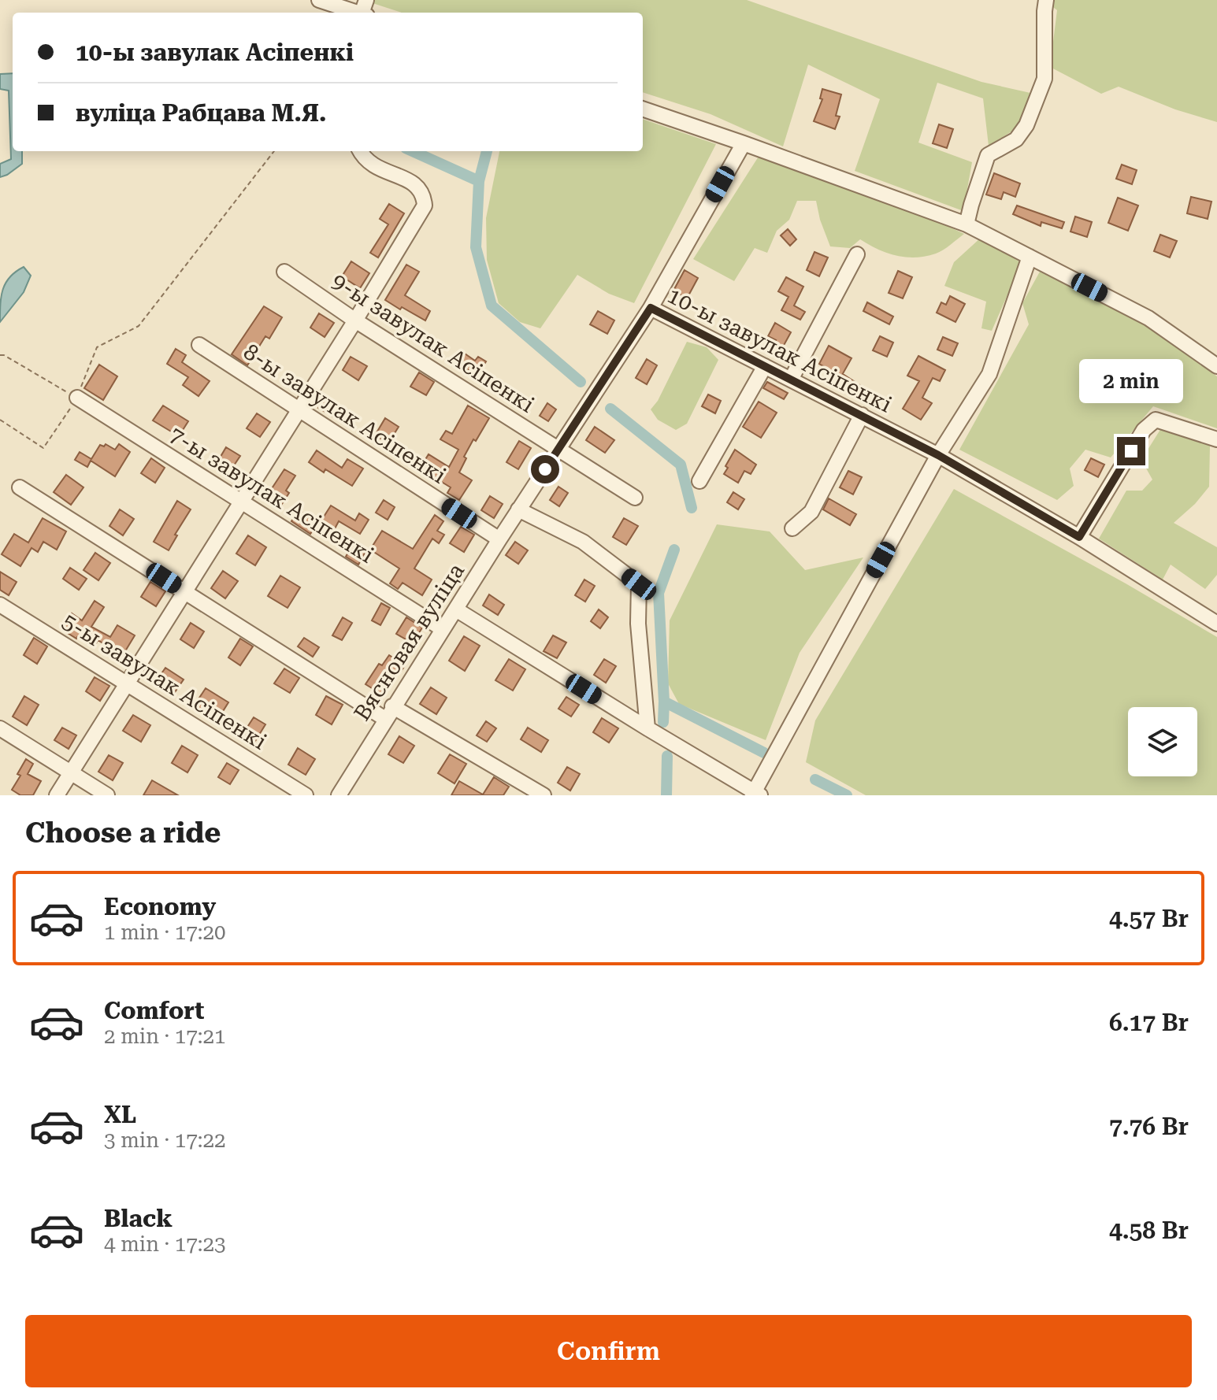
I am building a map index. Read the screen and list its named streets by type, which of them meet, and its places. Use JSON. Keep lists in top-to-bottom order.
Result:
{
  "streets": {
    "street": [
      "9-ы завулак Асіпенкі",
      "10-ы завулак Асіпенкі",
      "8-ы завулак Асіпенкі",
      "7-ы завулак Асіпенкі",
      "Вясновая вуліца",
      "5-ы завулак Асіпенкі"
    ]
  },
  "crossings": [
    ["9-ы завулак Асіпенкі", "10-ы завулак Асіпенкі"],
    ["9-ы завулак Асіпенкі", "Вясновая вуліца"],
    ["10-ы завулак Асіпенкі", "Вясновая вуліца"],
    ["8-ы завулак Асіпенкі", "Вясновая вуліца"],
    ["7-ы завулак Асіпенкі", "Вясновая вуліца"]
  ],
  "page": {
    "banner": ["10-ы завулак Асіпенкі", "вуліца Рабцава М.Я."],
    "bubble": "2 min",
    "heading": "Choose a ride",
    "list": [
      {
        "name": "Economy",
        "note": "1 min · 17:20",
        "value": "4.57 Br"
      },
      {
        "name": "Comfort",
        "note": "2 min · 17:21",
        "value": "6.17 Br"
      },
      {
        "name": "XL",
        "note": "3 min · 17:22",
        "value": "7.76 Br"
      },
      {
        "name": "Black",
        "note": "4 min · 17:23",
        "value": "4.58 Br"
      }
    ],
    "buttons": "Confirm"
  }
}
